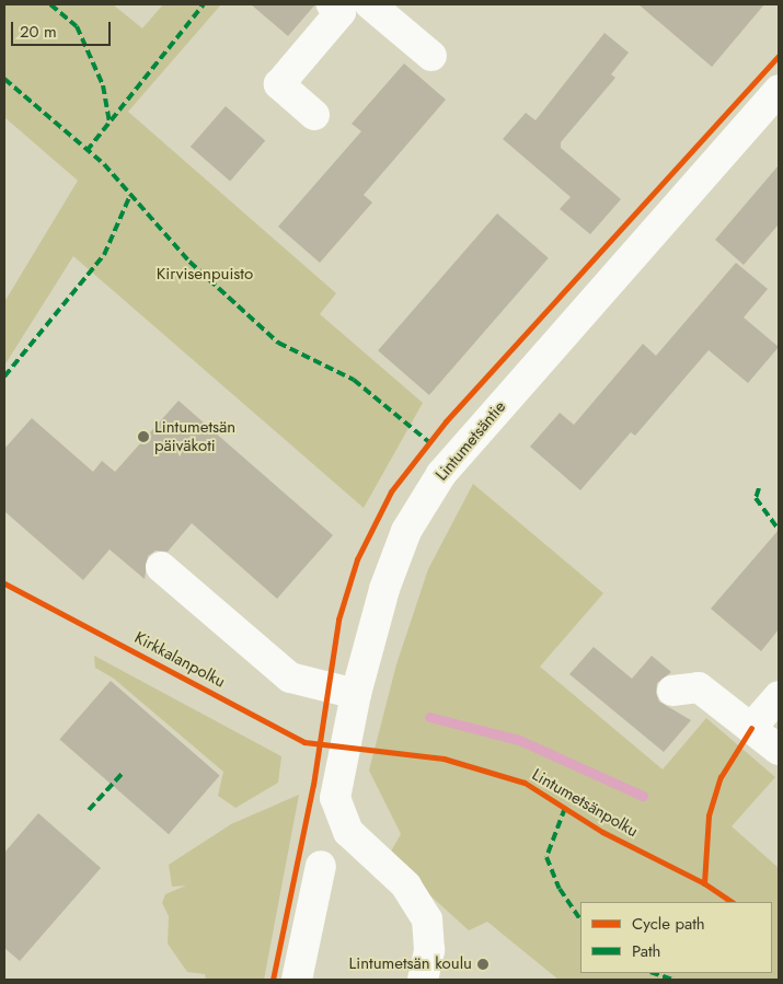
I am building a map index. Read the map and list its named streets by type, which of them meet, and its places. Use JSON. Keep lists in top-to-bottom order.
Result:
{
  "streets": {
    "street": ["Lintumetsäntie"],
    "cycle path": ["Kirkkalanpolku"]
  },
  "parks": ["Kirvisenpuisto"],
  "places": ["Lintumetsän päiväkoti", "Lintumetsän koulu"],
  "legend": ["Cycle path", "Path"],
  "scale_bar": "20 m"
}
